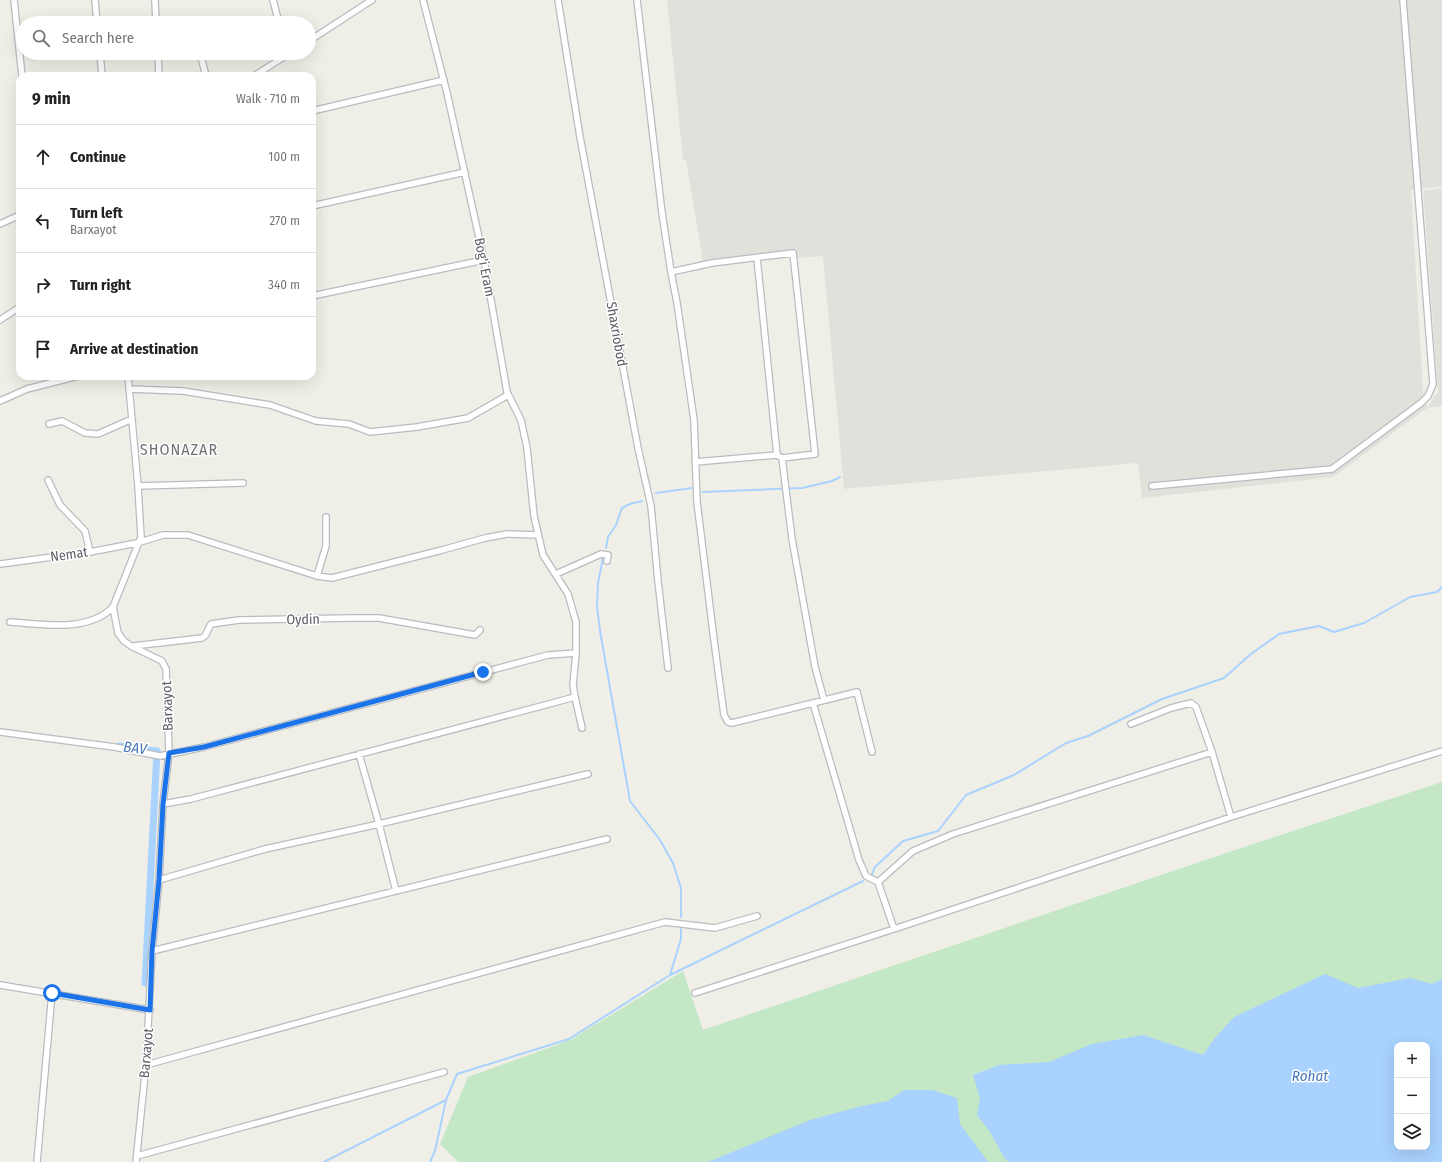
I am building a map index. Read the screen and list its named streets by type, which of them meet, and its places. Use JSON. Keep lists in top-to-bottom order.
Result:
{
  "streets": {
    "street": [
      "Bog'i Eram",
      "Shaxriobod",
      "Nemat",
      "Oydin",
      "Barxayot"
    ]
  },
  "crossings": [
    ["Bog'i Eram", "Nemat"],
    ["Oydin", "Barxayot"]
  ],
  "districts": ["SHONAZAR"],
  "water": ["BAV", "Rohat"],
  "page": {
    "search": "Search here",
    "heading": ["9 min", "Walk · 710 m"],
    "list": [
      ["Continue", "100 m"],
      ["Turn left", "Barxayot", "270 m"],
      ["Turn right", "340 m"],
      "Arrive at destination"
    ],
    "map_buttons": ["+", "−"]
  }
}
